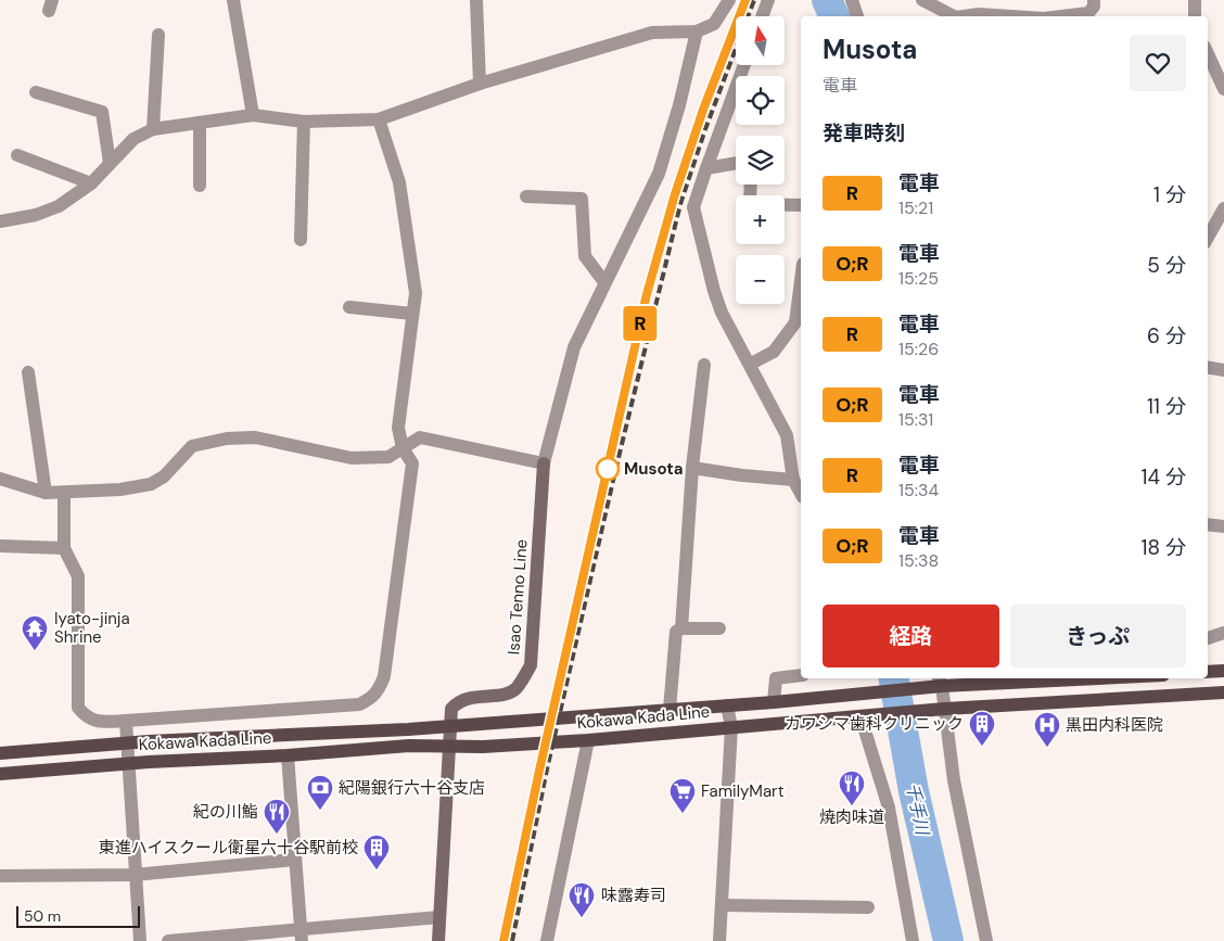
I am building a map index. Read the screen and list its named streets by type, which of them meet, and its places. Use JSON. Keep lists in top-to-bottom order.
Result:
{
  "streets": {
    "main road": ["Isao Tenno Line", "Kokawa Kada Line"]
  },
  "crossings": [
    ["Isao Tenno Line", "Kokawa Kada Line"]
  ],
  "water": ["千手川"],
  "places": {
    "other": ["Musota"],
    "temple": ["Iyato-jinja Shrine"],
    "building": ["カワシマ歯科クリニック", "東進ハイスクール衛星六十谷駅前校"],
    "hospital": ["黒田内科医院"],
    "restaurant": ["焼肉味道", "紀の川鮨", "味露寿司"],
    "bank": ["紀陽銀行六十谷支店"],
    "supermarket": ["FamilyMart"]
  },
  "scale_bar": "50 m",
  "north": "top",
  "page": {
    "on_map": "R",
    "map_buttons": ["+", "−"],
    "heading": [
      ["Musota", "電車"],
      "発車時刻"
    ],
    "list": [
      {
        "mark": "R",
        "name": "電車",
        "note": "15:21",
        "value": "1 分"
      },
      {
        "mark": "O;R",
        "name": "電車",
        "note": "15:25",
        "value": "5 分"
      },
      {
        "mark": "R",
        "name": "電車",
        "note": "15:26",
        "value": "6 分"
      },
      {
        "mark": "O;R",
        "name": "電車",
        "note": "15:31",
        "value": "11 分"
      },
      {
        "mark": "R",
        "name": "電車",
        "note": "15:34",
        "value": "14 分"
      },
      {
        "mark": "O;R",
        "name": "電車",
        "note": "15:38",
        "value": "18 分"
      }
    ],
    "buttons": ["経路", "きっぷ"],
    "scale": "50 m"
  }
}
